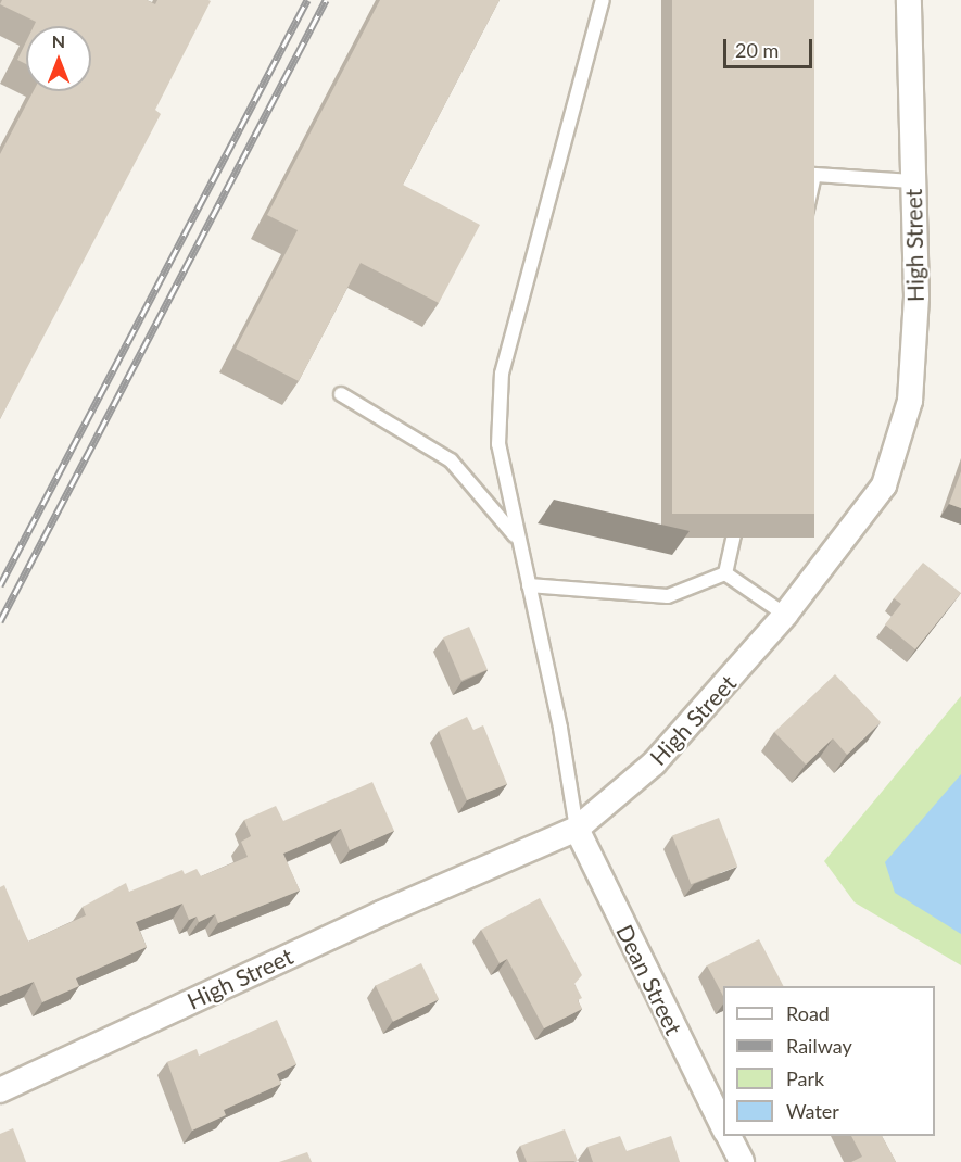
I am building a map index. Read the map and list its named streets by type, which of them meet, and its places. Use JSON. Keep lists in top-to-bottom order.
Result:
{
  "streets": {
    "street": ["High Street", "Dean Street"]
  },
  "crossings": [
    ["High Street", "Dean Street"]
  ],
  "legend": [
    "Road",
    "Railway",
    "Park",
    "Water"
  ],
  "scale_bar": "20 m",
  "north": "top"
}
